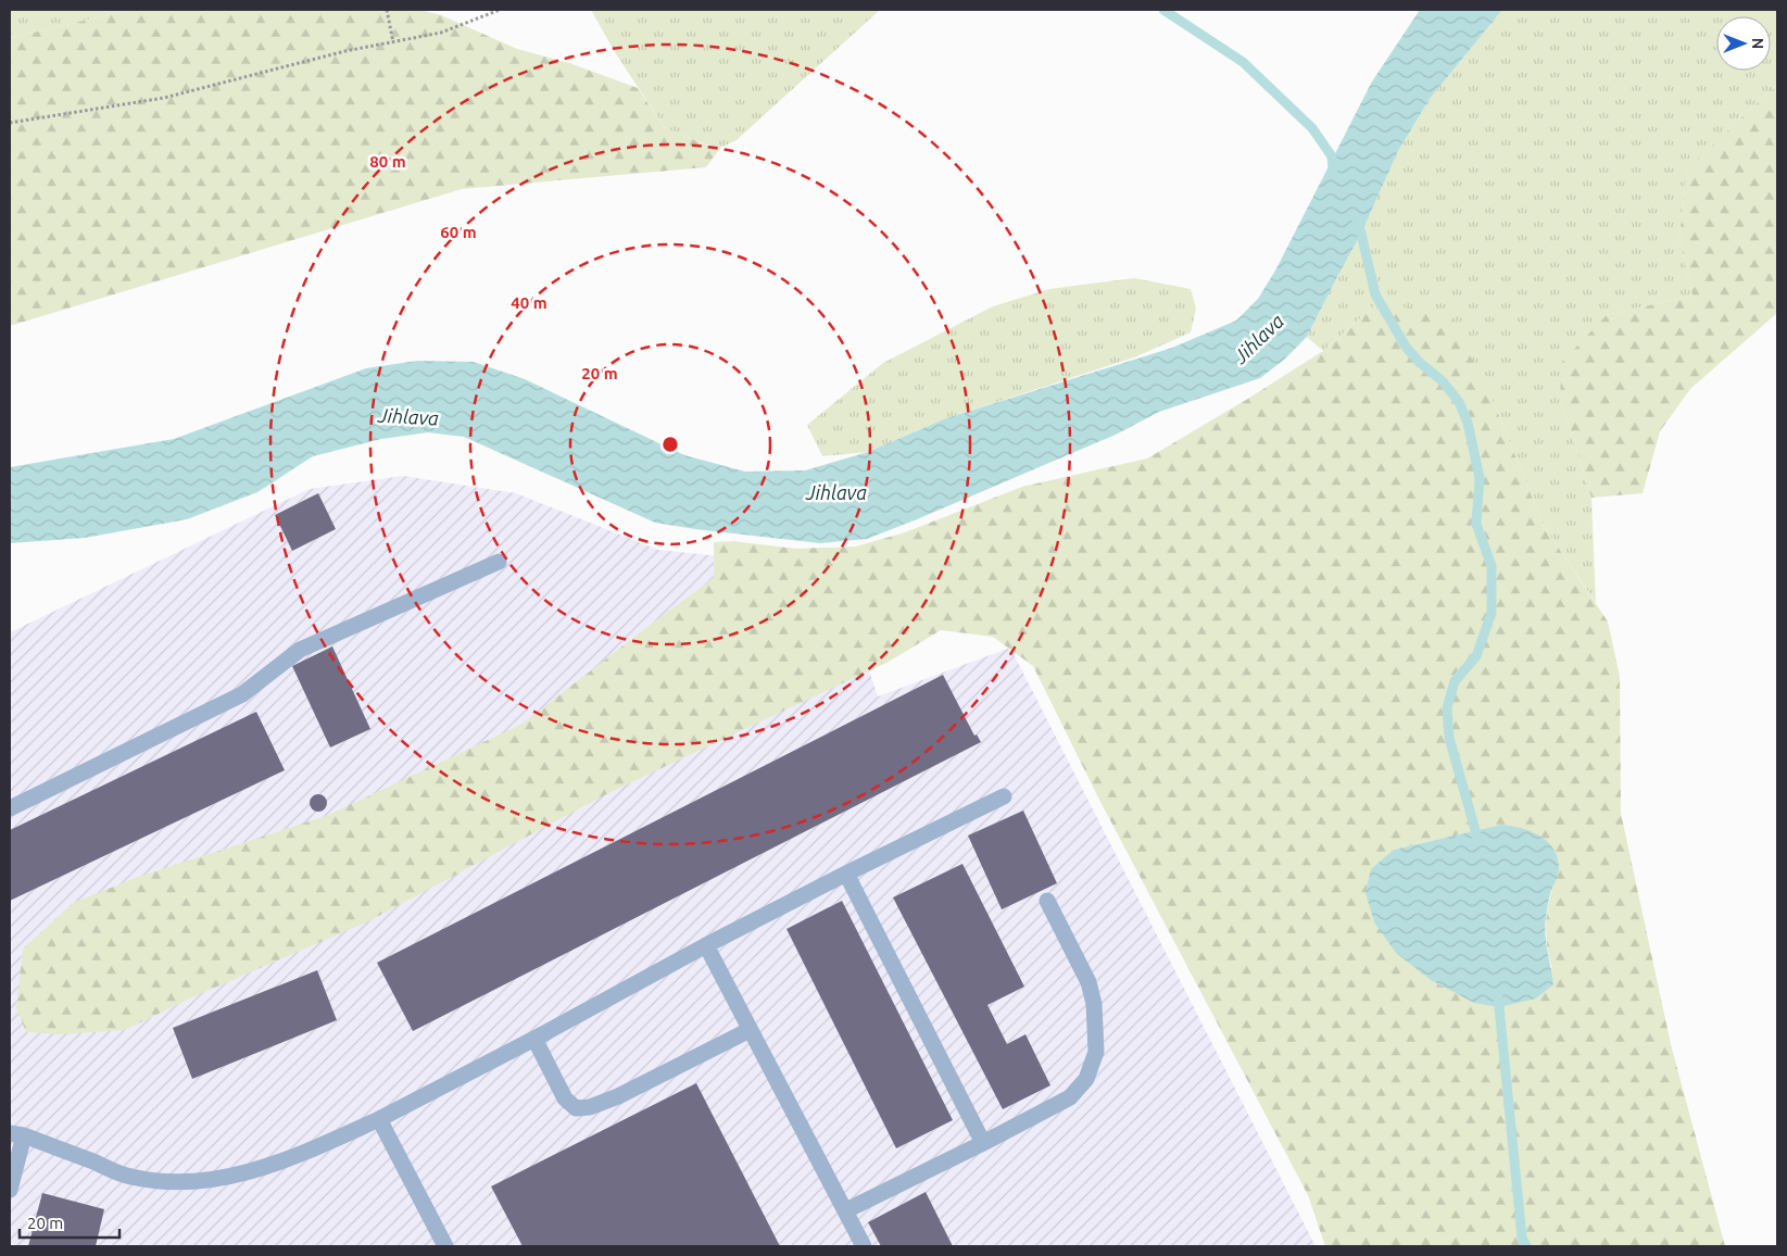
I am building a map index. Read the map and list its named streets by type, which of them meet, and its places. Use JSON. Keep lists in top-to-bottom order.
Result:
{
  "water": ["Jihlava"],
  "scale_bar": "20 m",
  "north": "right",
  "rings": [
    "80 m",
    "60 m",
    "40 m",
    "20 m"
  ]
}
